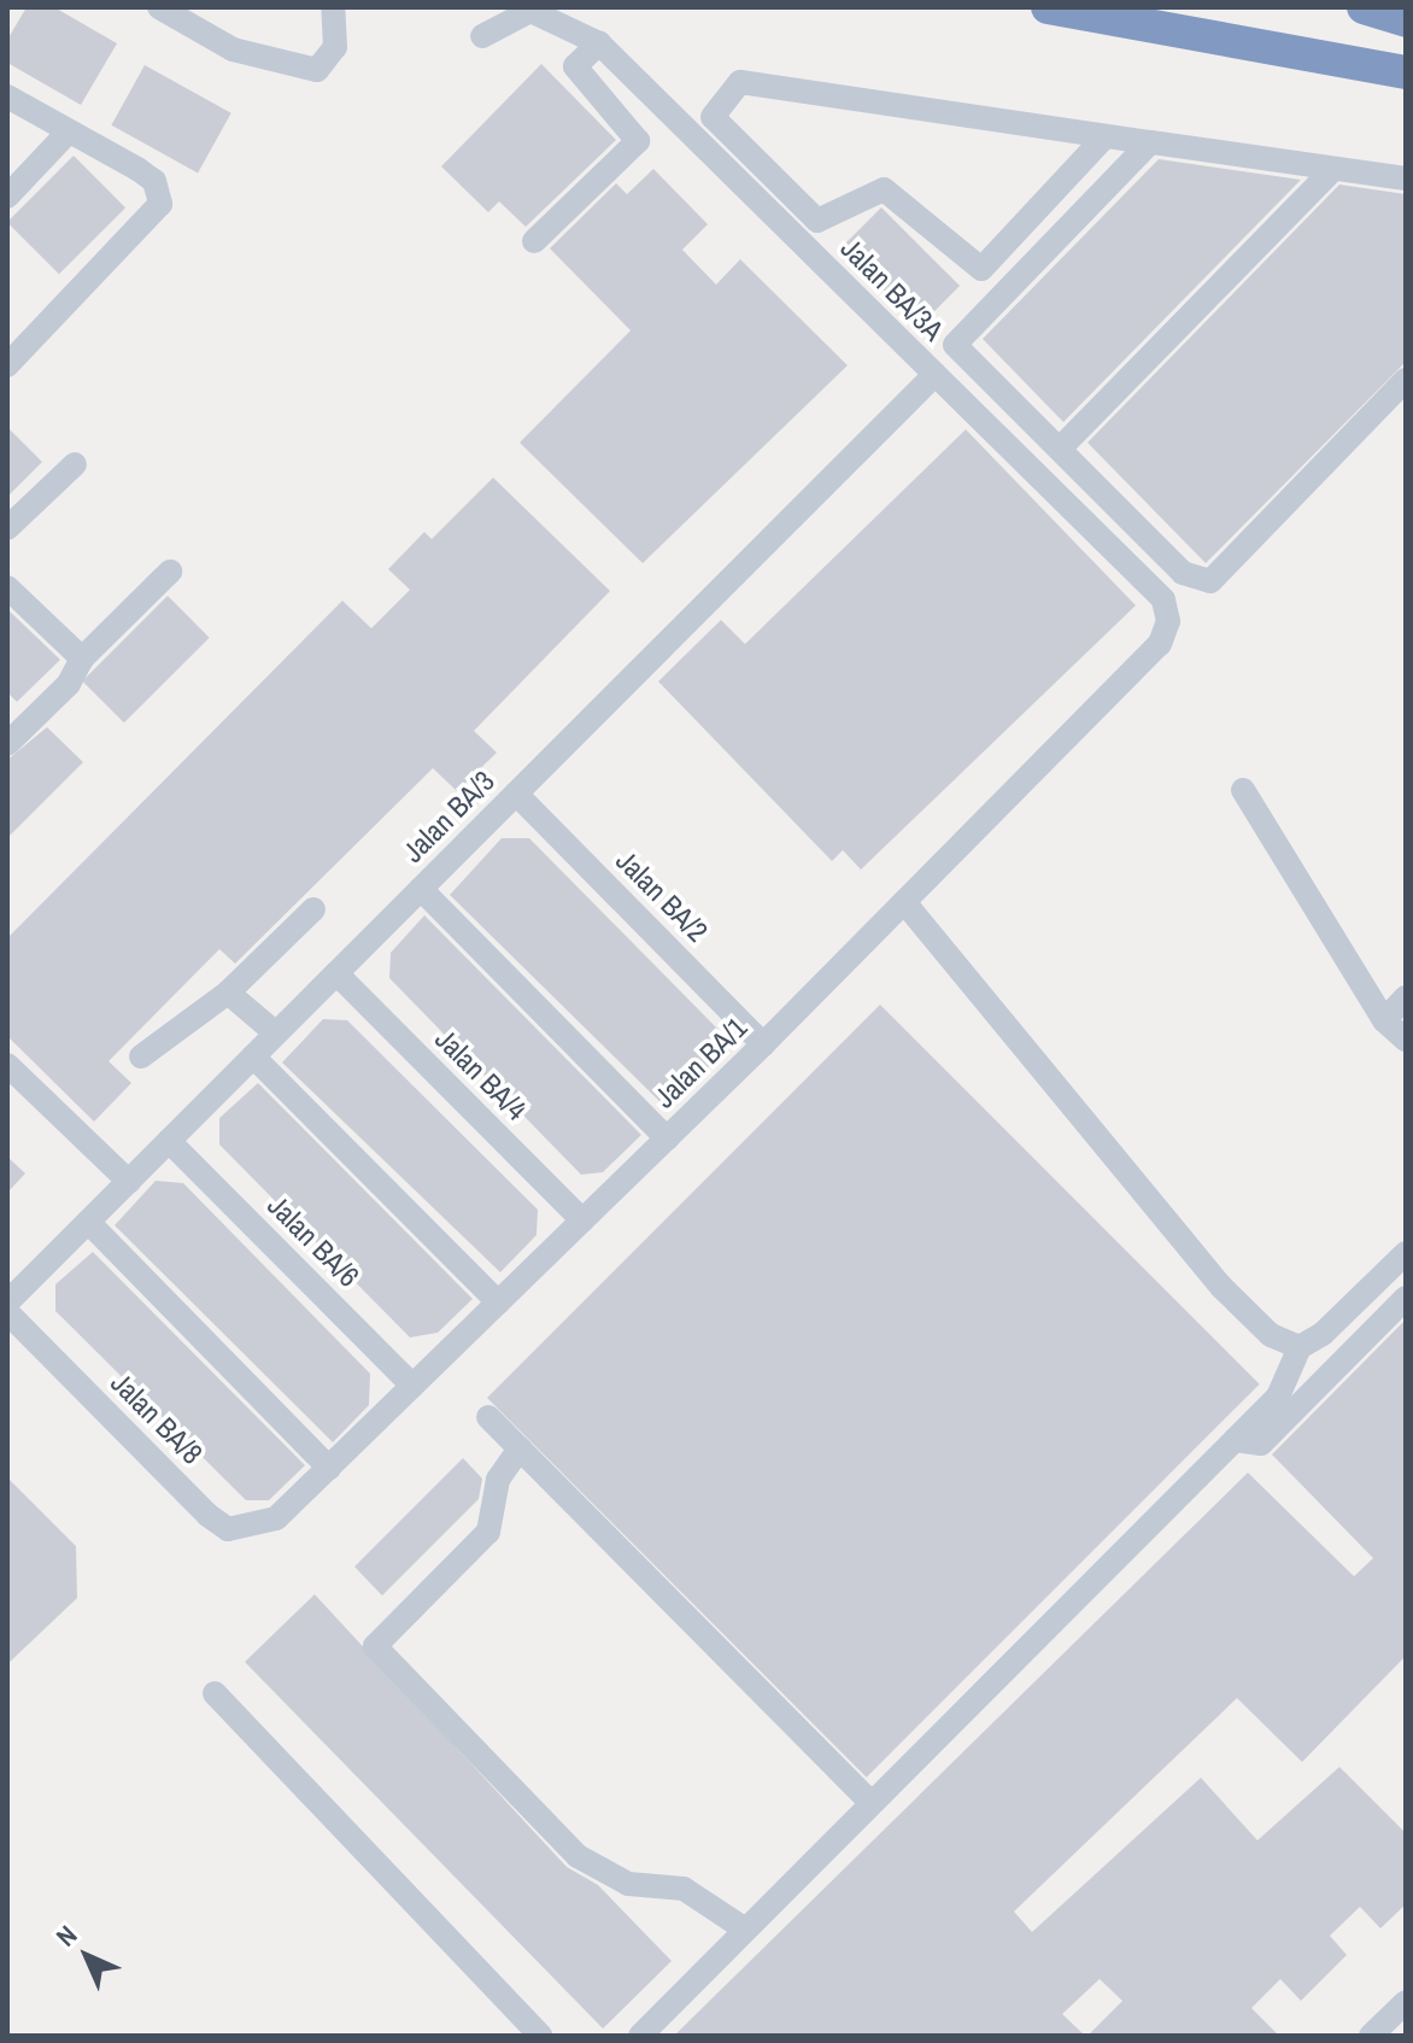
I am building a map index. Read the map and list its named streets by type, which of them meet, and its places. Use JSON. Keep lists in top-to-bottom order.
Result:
{
  "streets": {
    "street": [
      "Jalan BA/3A",
      "Jalan BA/3",
      "Jalan BA/2",
      "Jalan BA/1",
      "Jalan BA/4",
      "Jalan BA/6",
      "Jalan BA/8"
    ]
  },
  "crossings": [
    ["Jalan BA/3A", "Jalan BA/3"],
    ["Jalan BA/3A", "Jalan BA/1"],
    ["Jalan BA/3", "Jalan BA/2"],
    ["Jalan BA/3", "Jalan BA/4"],
    ["Jalan BA/3", "Jalan BA/6"],
    ["Jalan BA/2", "Jalan BA/1"],
    ["Jalan BA/1", "Jalan BA/4"],
    ["Jalan BA/1", "Jalan BA/6"],
    ["Jalan BA/1", "Jalan BA/8"]
  ],
  "north": "top left"
}
